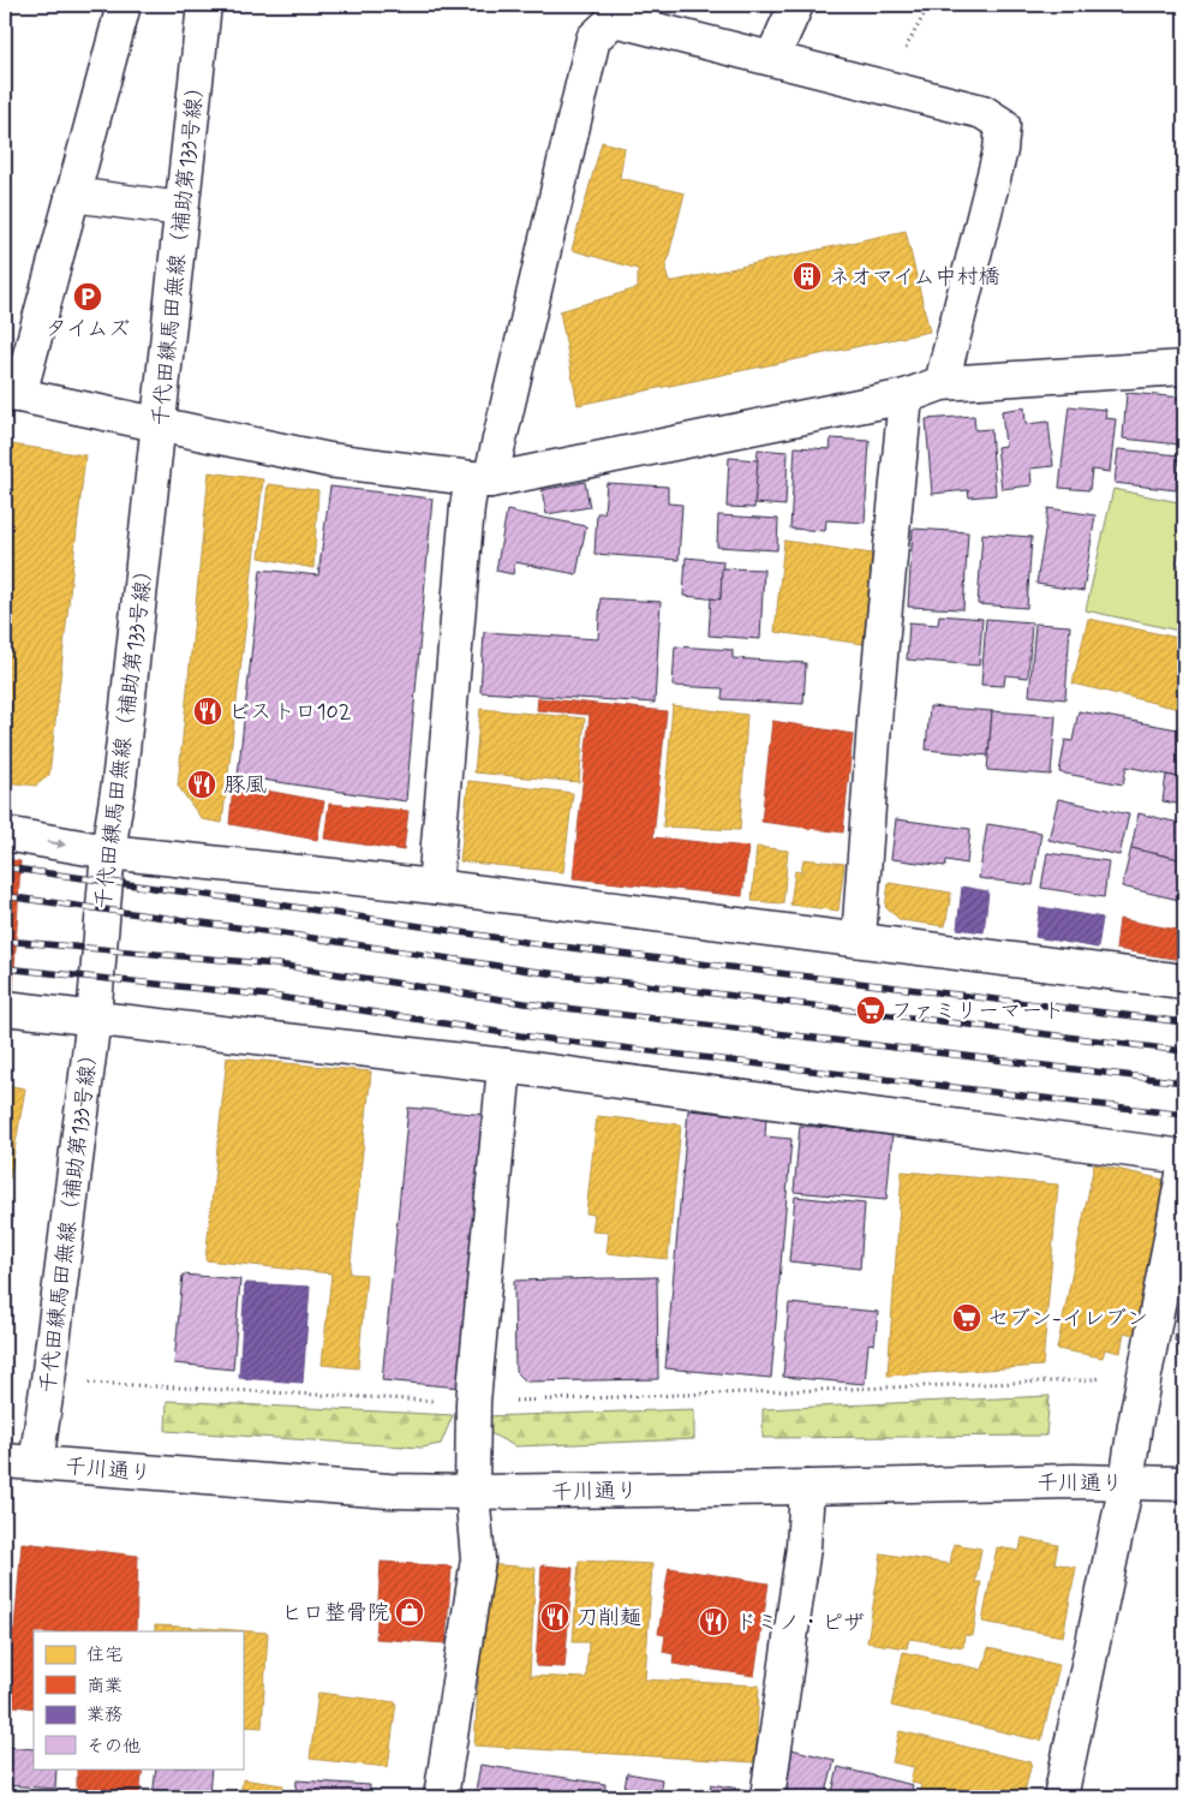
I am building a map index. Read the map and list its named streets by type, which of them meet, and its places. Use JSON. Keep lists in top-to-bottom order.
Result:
{
  "streets": {
    "street": ["千代田練馬田無線（補助第133号線）", "千川通り"]
  },
  "crossings": [
    ["千代田練馬田無線（補助第133号線）", "千川通り"]
  ],
  "places": {
    "building": ["ネオマイム中村橋"],
    "parking": ["タイムズ"],
    "restaurant": [
      "ビストロ102",
      "豚風",
      "刀削麺",
      "ドミノ・ピザ"
    ],
    "supermarket": ["ファミリーマート", "セブン-イレブン"],
    "shop": ["ヒロ整骨院"]
  },
  "legend": [
    "住宅",
    "商業",
    "業務",
    "その他"
  ]
}
